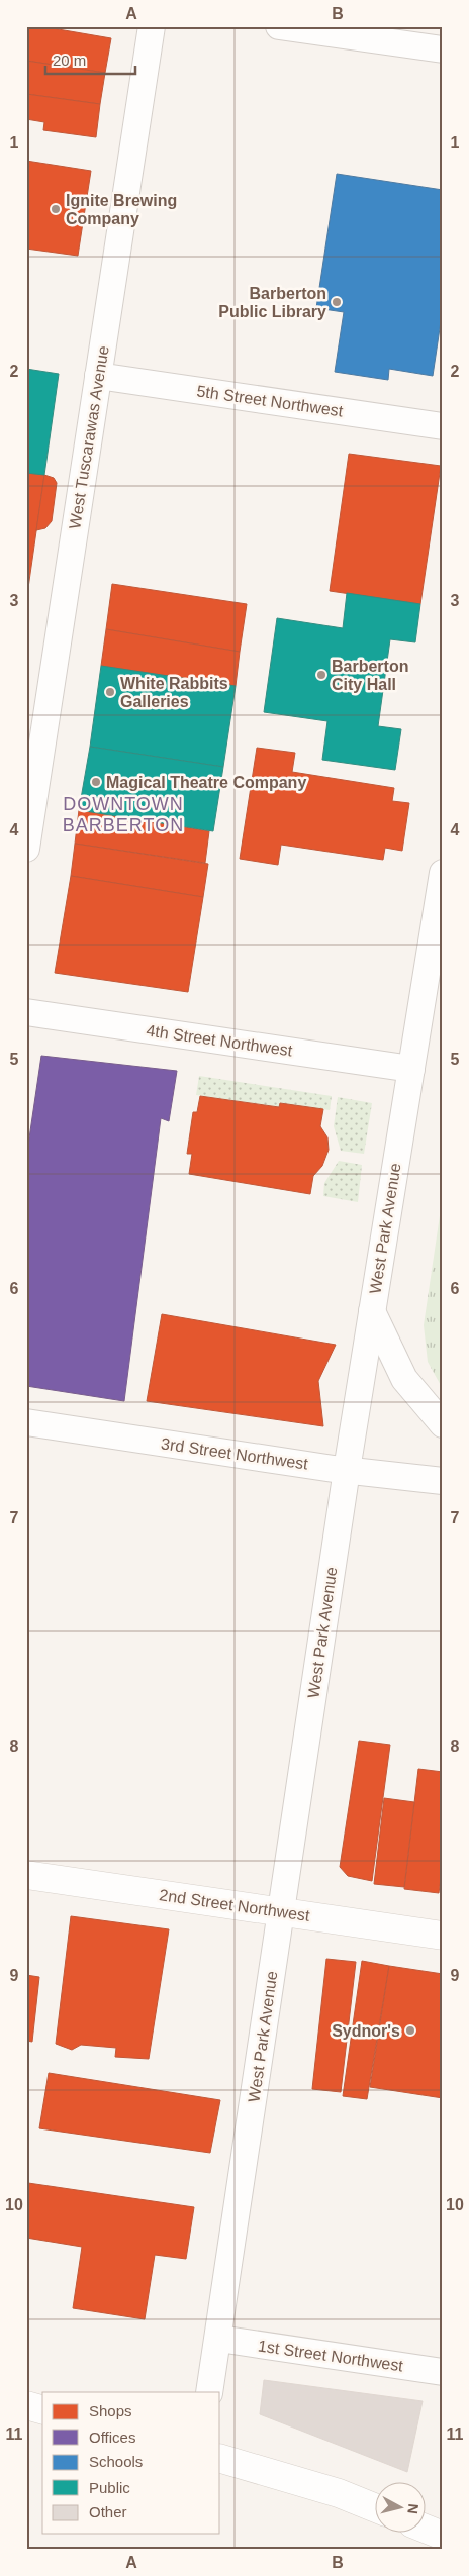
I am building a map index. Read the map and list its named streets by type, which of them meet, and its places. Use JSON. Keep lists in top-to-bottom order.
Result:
{
  "streets": {
    "street": [
      "5th Street Northwest",
      "West Tuscarawas Avenue",
      "4th Street Northwest",
      "West Park Avenue",
      "3rd Street Northwest",
      "2nd Street Northwest",
      "1st Street Northwest"
    ]
  },
  "crossings": [
    ["5th Street Northwest", "West Tuscarawas Avenue"],
    ["4th Street Northwest", "West Park Avenue"],
    ["West Park Avenue", "3rd Street Northwest"],
    ["West Park Avenue", "2nd Street Northwest"],
    ["West Park Avenue", "1st Street Northwest"]
  ],
  "districts": ["DOWNTOWN BARBERTON"],
  "places": [
    "Ignite Brewing Company",
    "Barberton Public Library",
    "Barberton City Hall",
    "White Rabbits Galleries",
    "Magical Theatre Company",
    "Sydnor's"
  ],
  "legend": [
    "Shops",
    "Offices",
    "Schools",
    "Public",
    "Other"
  ],
  "scale_bar": "20 m",
  "north": "right",
  "grid": {
    "columns": ["A", "B"],
    "rows": [
      "1",
      "2",
      "3",
      "4",
      "5",
      "6",
      "7",
      "8",
      "9",
      "10",
      "11"
    ]
  }
}
